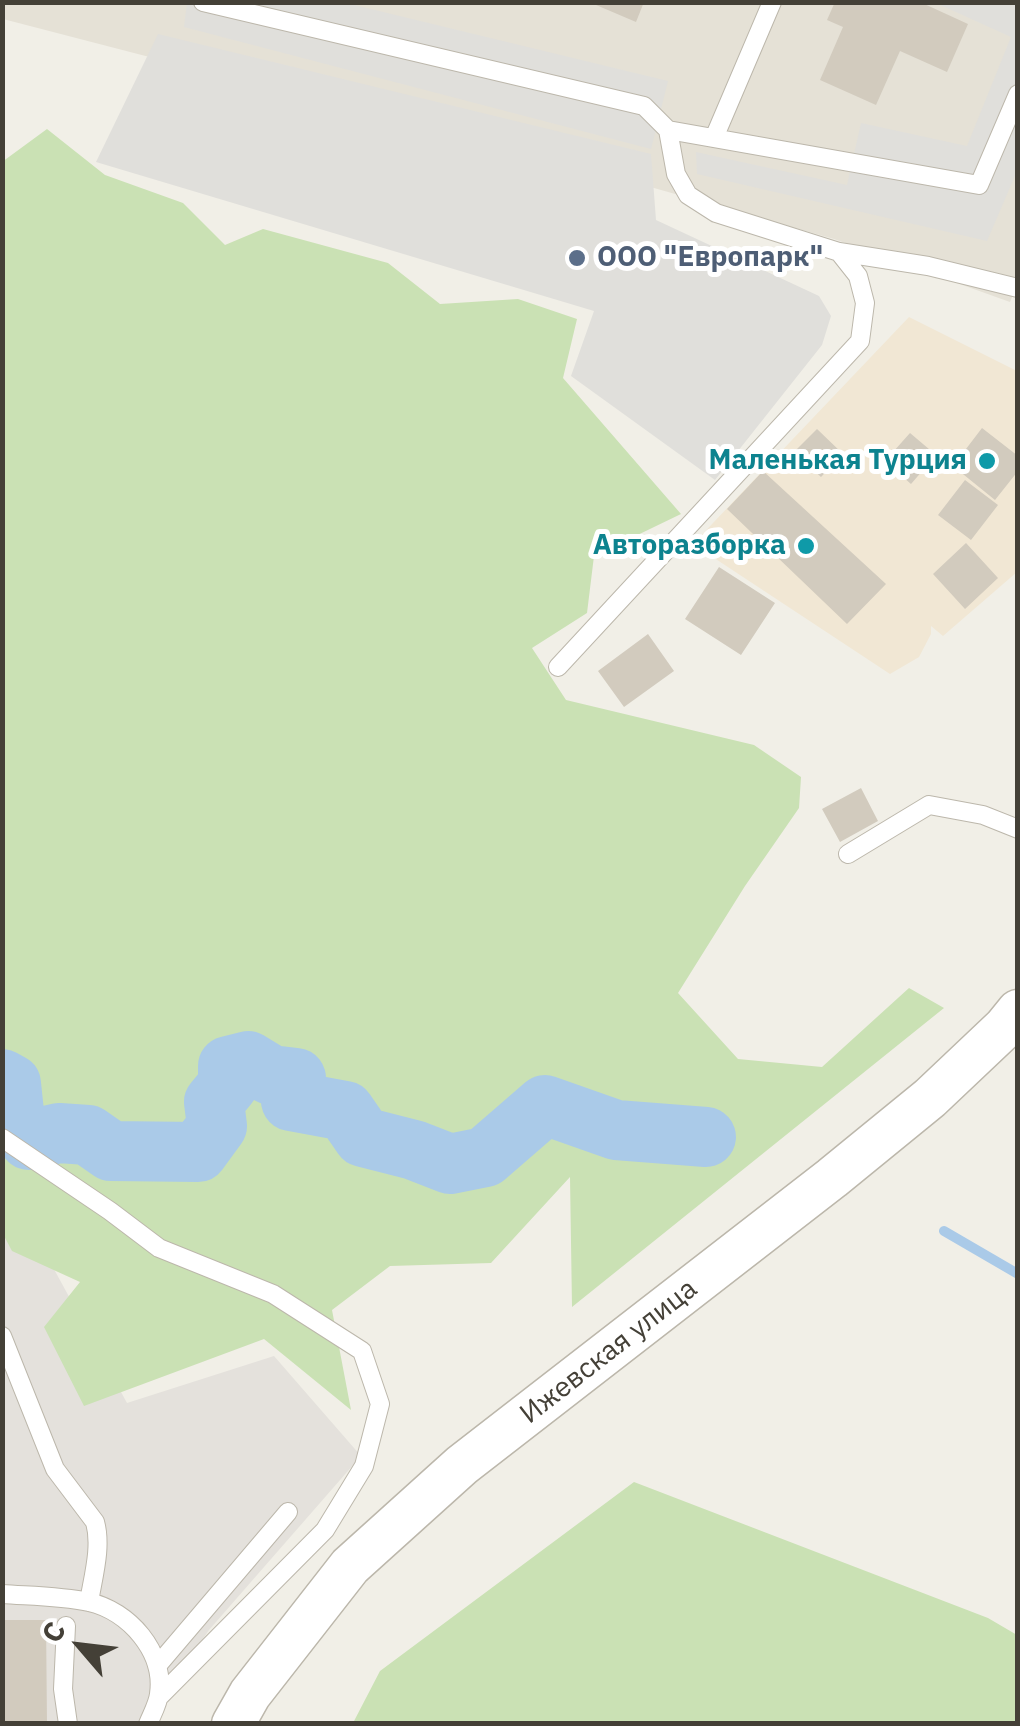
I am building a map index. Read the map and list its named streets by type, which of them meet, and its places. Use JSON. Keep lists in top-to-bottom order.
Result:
{
  "streets": {
    "street": ["Ижевская улица"]
  },
  "places": ["ООО \"Европарк\"", "Маленькая Турция", "Авторазборка"],
  "north": "top left"
}
